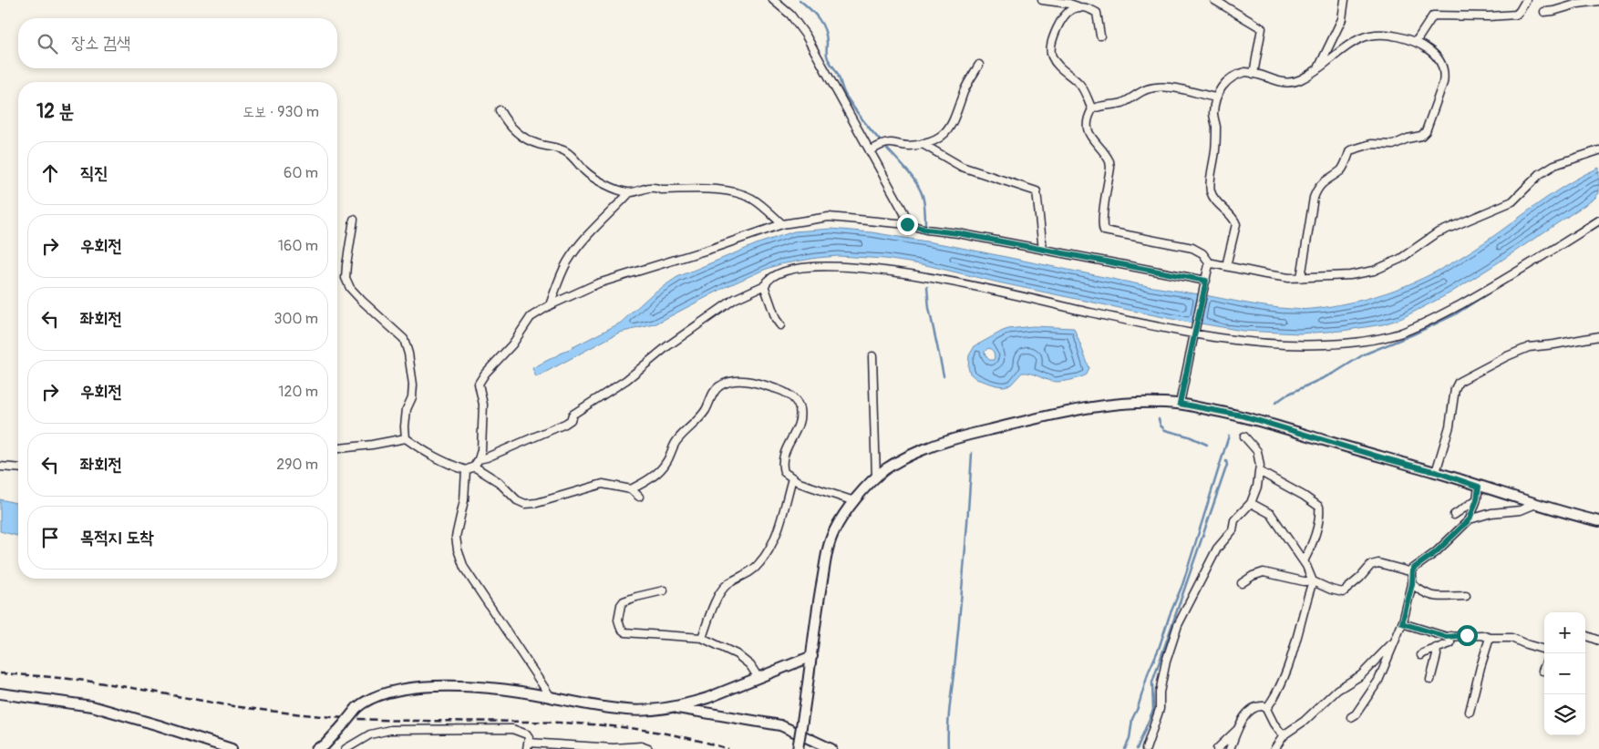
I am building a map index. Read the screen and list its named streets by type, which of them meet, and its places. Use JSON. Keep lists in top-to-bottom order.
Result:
{
  "page": {
    "search": "장소 검색",
    "heading": ["12 분", "도보 · 930 m"],
    "list": [
      ["직진", "60 m"],
      ["우회전", "160 m"],
      ["좌회전", "300 m"],
      ["우회전", "120 m"],
      ["좌회전", "290 m"],
      "목적지 도착"
    ],
    "map_buttons": ["+", "−"]
  }
}
